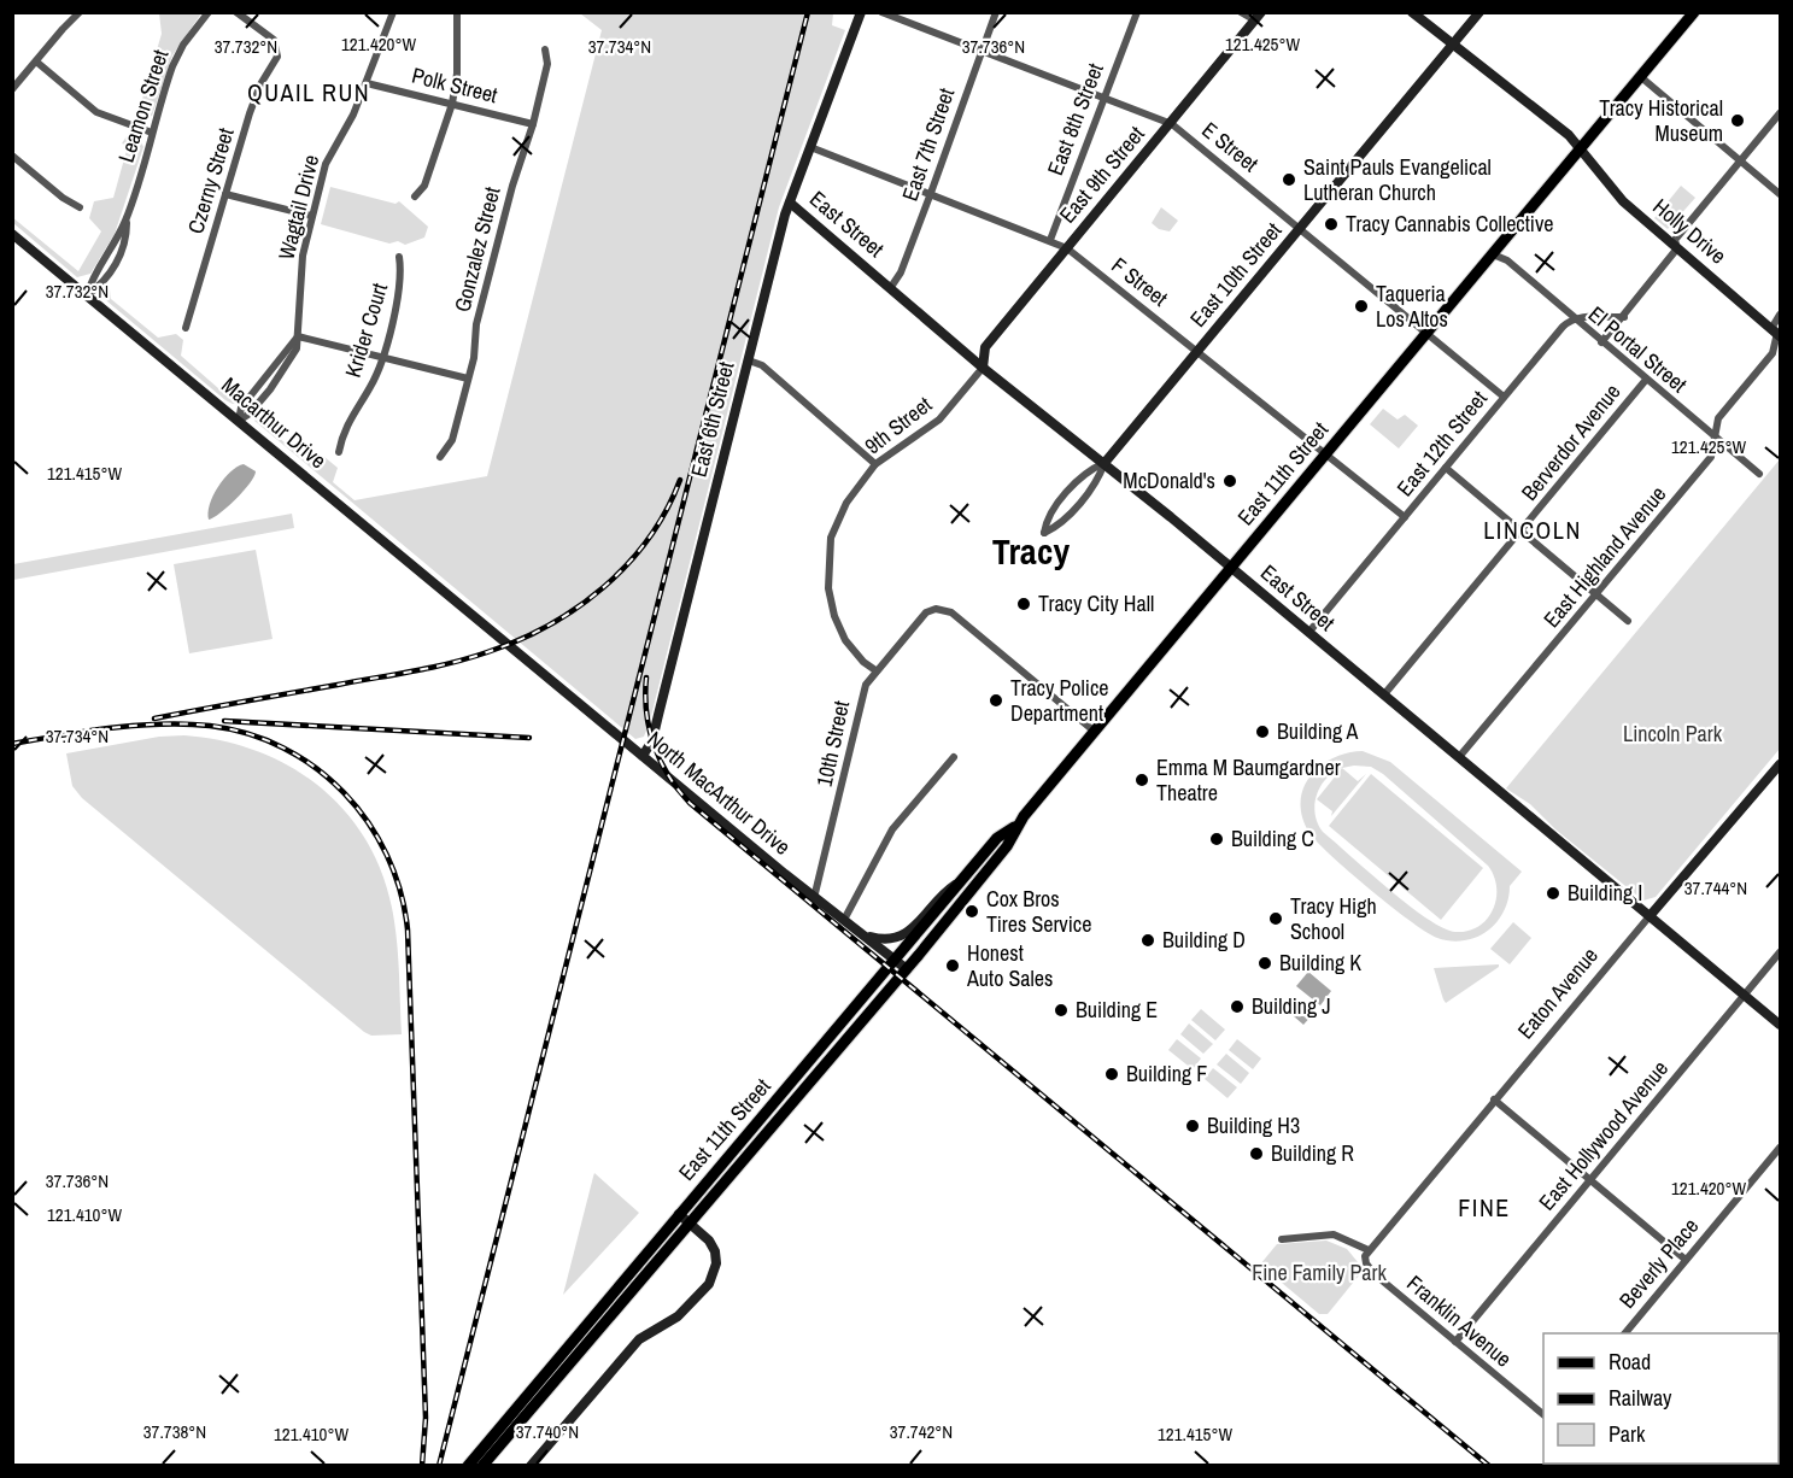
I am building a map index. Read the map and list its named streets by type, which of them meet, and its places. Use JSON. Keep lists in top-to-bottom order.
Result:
{
  "streets": {
    "main road": ["East 11th Street"],
    "street": [
      "Polk Street",
      "Leamon Street",
      "East 8th Street",
      "East 7th Street",
      "E Street",
      "East 9th Street",
      "Czerny Street",
      "Wagtail Drive",
      "East Street",
      "Holly Drive",
      "Gonzalez Street",
      "East 10th Street",
      "F Street",
      "Krider Court",
      "El Portal Street",
      "East 6th Street",
      "Macarthur Drive",
      "9th Street",
      "Berverdor Avenue",
      "East 12th Street",
      "East Highland Avenue",
      "10th Street",
      "North MacArthur Drive",
      "Eaton Avenue",
      "East Hollywood Avenue",
      "Beverly Place",
      "Franklin Avenue"
    ]
  },
  "crossings": [
    ["Polk Street", "Wagtail Drive"],
    ["Polk Street", "Gonzalez Street"],
    ["Leamon Street", "Macarthur Drive"],
    ["East 8th Street", "E Street"],
    ["East 8th Street", "F Street"],
    ["East 7th Street", "E Street"],
    ["East 7th Street", "East Street"],
    ["East 7th Street", "F Street"],
    ["E Street", "East 9th Street"],
    ["E Street", "East 10th Street"],
    ["E Street", "East 12th Street"],
    ["E Street", "East 11th Street"],
    ["East 9th Street", "East Street"],
    ["East 9th Street", "F Street"],
    ["East 9th Street", "9th Street"],
    ["East Street", "East 10th Street"],
    ["East Street", "East 6th Street"],
    ["East Street", "9th Street"],
    ["East Street", "Berverdor Avenue"],
    ["East Street", "East 12th Street"],
    ["East Street", "East 11th Street"],
    ["East Street", "East Highland Avenue"],
    ["East Street", "Eaton Avenue"],
    ["East Street", "East Hollywood Avenue"],
    ["Holly Drive", "East 10th Street"],
    ["Holly Drive", "East 11th Street"],
    ["Holly Drive", "East Highland Avenue"],
    ["East 10th Street", "F Street"],
    ["F Street", "East 6th Street"],
    ["F Street", "East 12th Street"],
    ["F Street", "East 11th Street"],
    ["El Portal Street", "Berverdor Avenue"],
    ["El Portal Street", "East 12th Street"],
    ["El Portal Street", "East 11th Street"],
    ["El Portal Street", "East Highland Avenue"],
    ["East 6th Street", "North MacArthur Drive"],
    ["Macarthur Drive", "North MacArthur Drive"],
    ["9th Street", "10th Street"],
    ["East 11th Street", "10th Street"],
    ["East 11th Street", "North MacArthur Drive"],
    ["10th Street", "North MacArthur Drive"],
    ["Eaton Avenue", "Franklin Avenue"],
    ["East Hollywood Avenue", "Franklin Avenue"]
  ],
  "districts": [
    "QUAIL RUN",
    "LINCOLN",
    "Tracy",
    "FINE"
  ],
  "parks": ["Lincoln Park", "Fine Family Park"],
  "places": [
    "Tracy Historical Museum",
    "Saint Pauls Evangelical Lutheran Church",
    "Tracy Cannabis Collective",
    "Taqueria Los Altos",
    "McDonald's",
    "Tracy City Hall",
    "Tracy Police Department",
    "Building A",
    "Emma M Baumgardner Theatre",
    "Building C",
    "Building I",
    "Cox Bros Tires Service",
    "Tracy High School",
    "Building D",
    "Building K",
    "Honest Auto Sales",
    "Building J",
    "Building E",
    "Building F",
    "Building H3",
    "Building R"
  ],
  "legend": ["Road", "Railway", "Park"],
  "coordinates": [
    "121.420°W",
    "121.425°W",
    "37.732°N",
    "37.734°N",
    "37.736°N",
    "121.415°W",
    "37.744°N",
    "121.410°W",
    "37.738°N",
    "37.740°N",
    "37.742°N"
  ]
}
